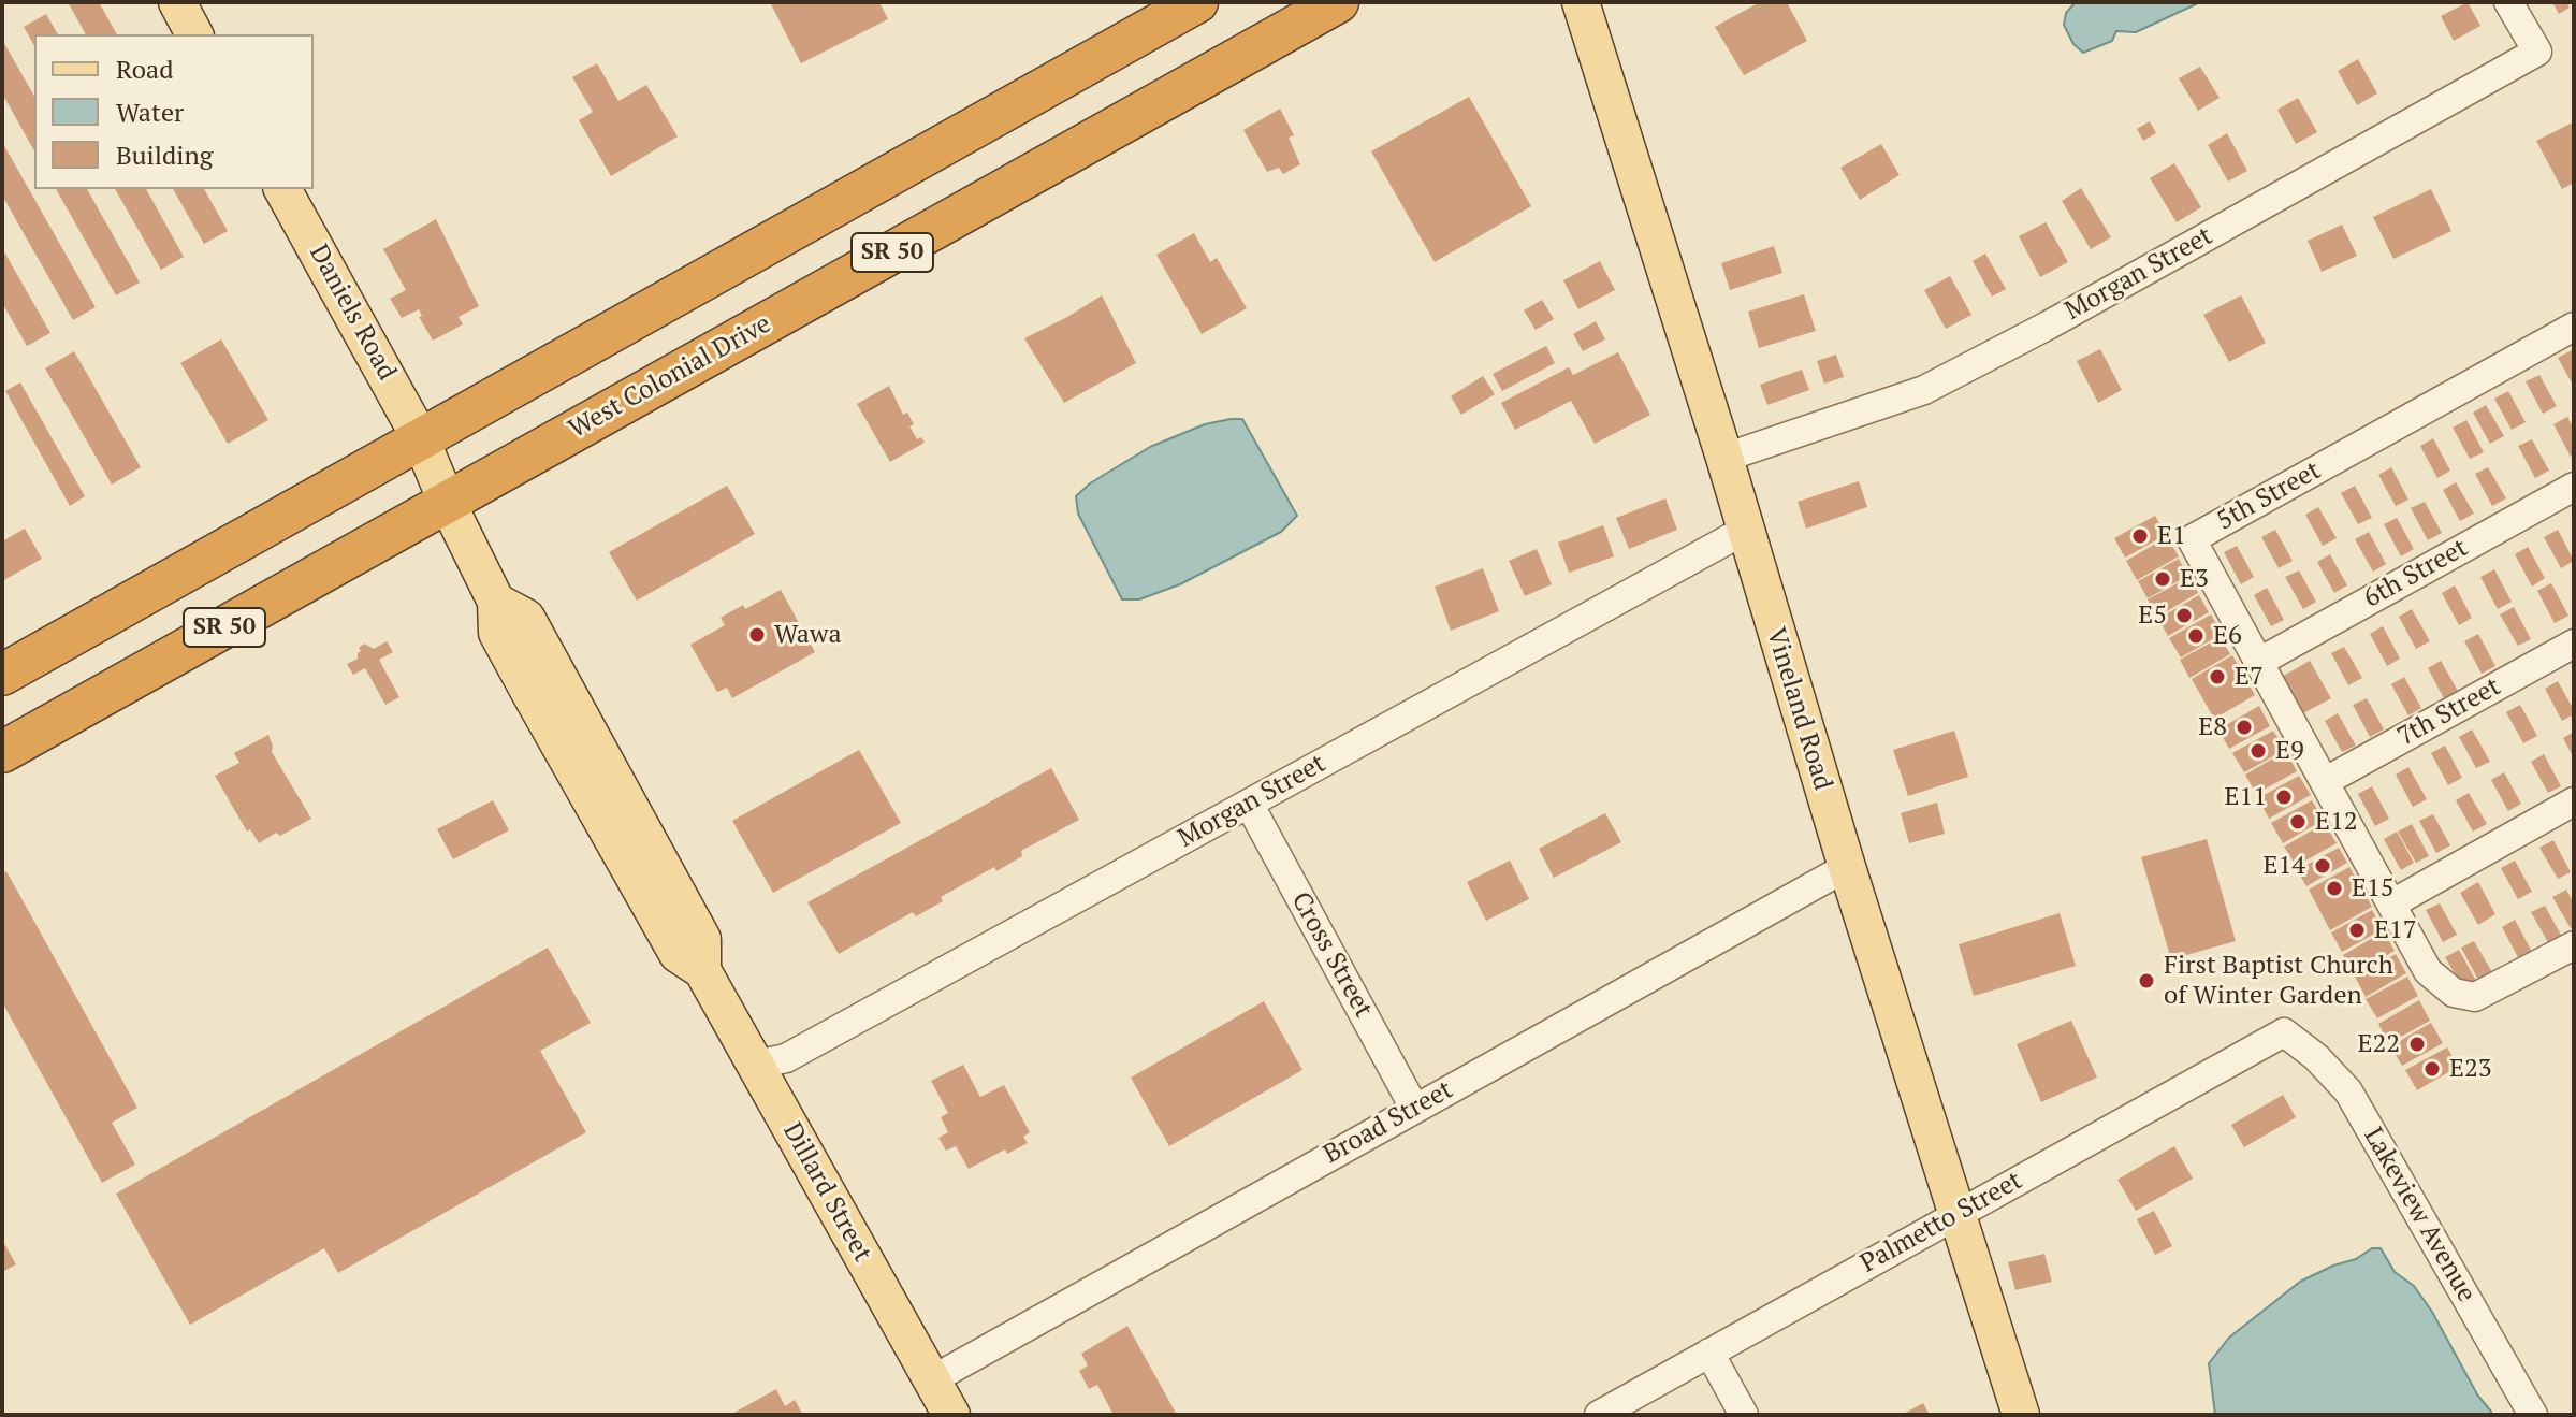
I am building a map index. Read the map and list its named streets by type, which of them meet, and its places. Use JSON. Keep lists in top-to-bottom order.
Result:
{
  "streets": {
    "highway": ["SR 50", "West Colonial Drive"],
    "main road": ["Daniels Road", "Vineland Road", "Dillard Street"],
    "street": [
      "Morgan Street",
      "5th Street",
      "6th Street",
      "7th Street",
      "Cross Street",
      "Broad Street",
      "Lakeview Avenue",
      "Palmetto Street"
    ]
  },
  "crossings": [
    ["SR 50", "Daniels Road"],
    ["SR 50", "Dillard Street"],
    ["Morgan Street", "Vineland Road"],
    ["Morgan Street", "Cross Street"],
    ["Morgan Street", "Dillard Street"],
    ["Daniels Road", "Dillard Street"],
    ["West Colonial Drive", "Dillard Street"],
    ["5th Street", "6th Street"],
    ["5th Street", "7th Street"],
    ["Vineland Road", "Broad Street"],
    ["Vineland Road", "Palmetto Street"],
    ["Cross Street", "Broad Street"],
    ["Broad Street", "Dillard Street"],
    ["Lakeview Avenue", "Palmetto Street"]
  ],
  "places": [
    "E1",
    "E3",
    "E5",
    "Wawa",
    "E6",
    "E7",
    "E8",
    "E9",
    "E11",
    "E12",
    "E14",
    "E15",
    "E17",
    "First Baptist Church of Winter Garden",
    "E22",
    "E23"
  ],
  "legend": ["Road", "Water", "Building"]
}
